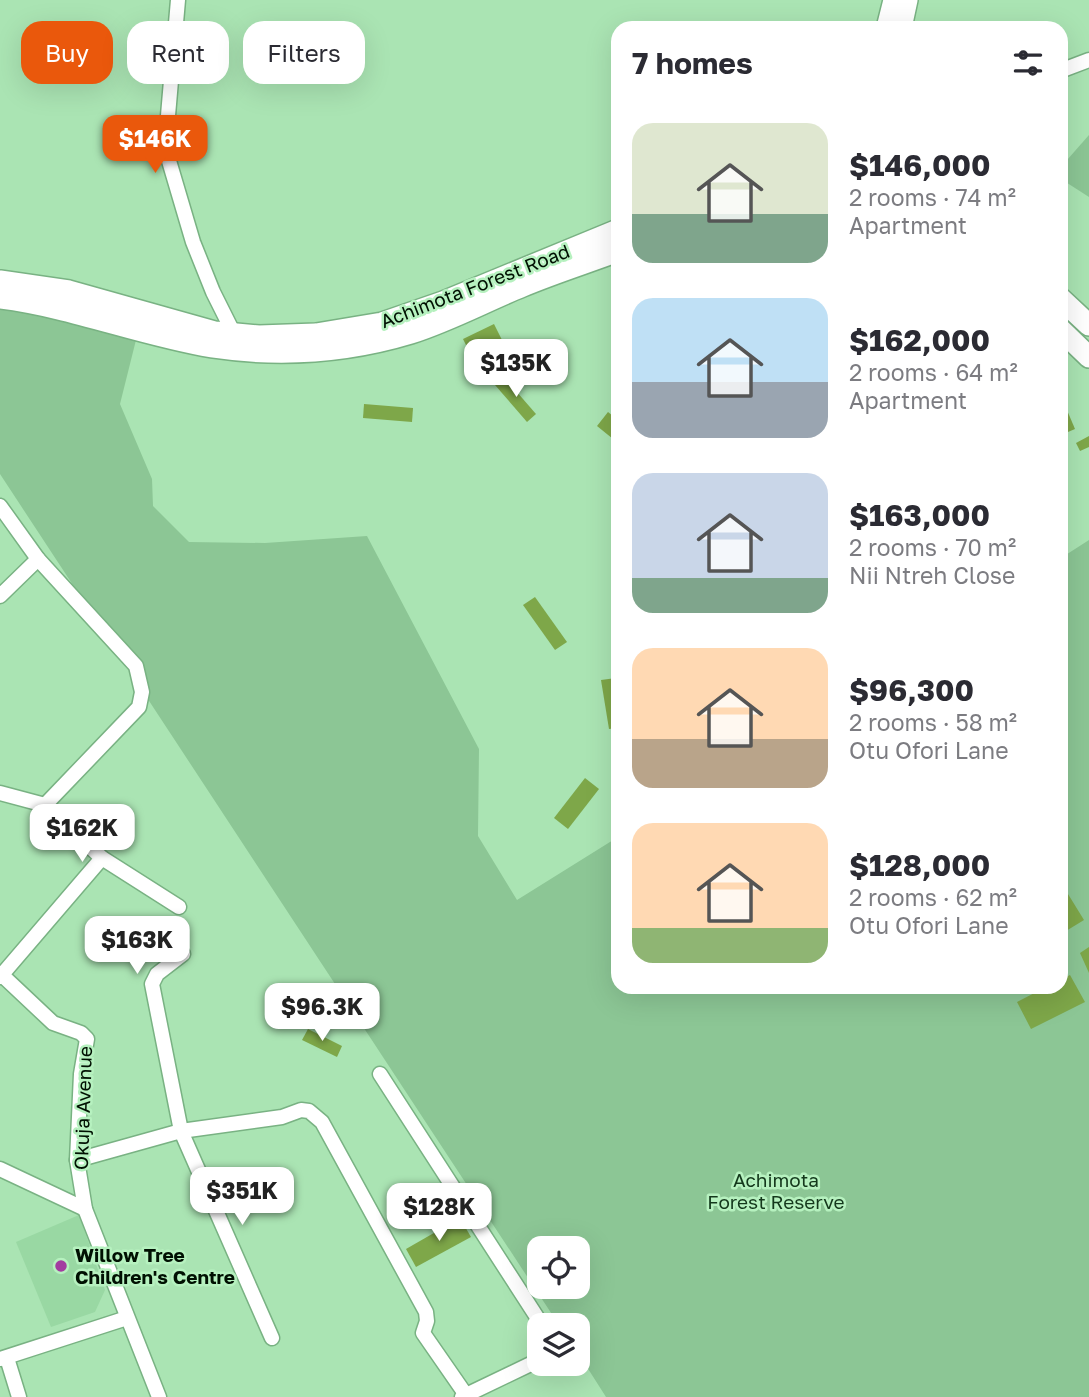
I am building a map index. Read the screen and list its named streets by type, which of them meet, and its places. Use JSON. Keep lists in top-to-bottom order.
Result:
{
  "streets": {
    "main road": ["Achimota Forest Road"],
    "street": ["Okuja Avenue"]
  },
  "parks": ["Achimota Forest Reserve"],
  "places": ["Willow Tree Children's Centre"],
  "page": {
    "chip": ["Buy", "Rent", "Filters"],
    "heading": "7 homes",
    "list": [
      {
        "name": "$146,000",
        "note": "2 rooms · 74 m² · Apartment"
      },
      {
        "name": "$162,000",
        "note": "2 rooms · 64 m² · Apartment"
      },
      {
        "name": "$163,000",
        "note": "2 rooms · 70 m² · Nii Ntreh Close"
      },
      {
        "name": "$96,300",
        "note": "2 rooms · 58 m² · Otu Ofori Lane"
      },
      {
        "name": "$128,000",
        "note": "2 rooms · 62 m² · Otu Ofori Lane"
      }
    ],
    "price": [
      "$146K",
      "$135K",
      "$162K",
      "$163K",
      "$96.3K",
      "$351K",
      "$128K"
    ]
  }
}
